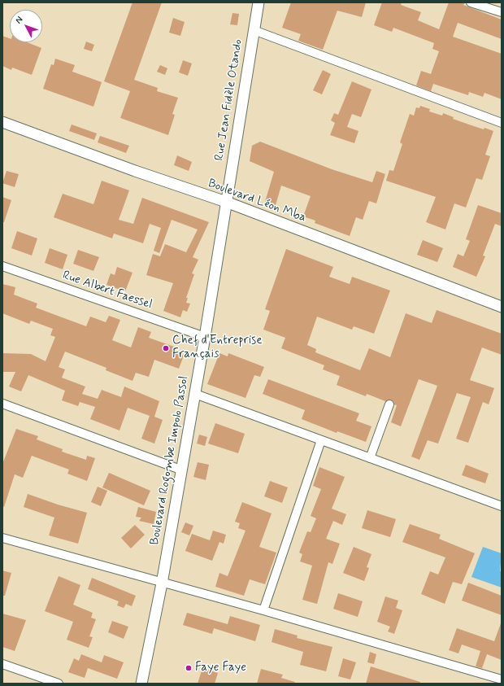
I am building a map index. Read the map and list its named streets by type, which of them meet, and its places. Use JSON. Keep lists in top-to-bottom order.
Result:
{
  "streets": {
    "street": [
      "Rue Jean Fidèle Otando",
      "Boulevard Léon Mba",
      "Rue Albert Faessel",
      "Boulevard Rogombe Impolo Passol"
    ]
  },
  "crossings": [
    ["Rue Jean Fidèle Otando", "Boulevard Léon Mba"],
    ["Rue Jean Fidèle Otando", "Boulevard Rogombe Impolo Passol"],
    ["Boulevard Léon Mba", "Boulevard Rogombe Impolo Passol"],
    ["Rue Albert Faessel", "Boulevard Rogombe Impolo Passol"]
  ],
  "places": ["Chef d'Entreprise Français", "Faye Faye"],
  "north": "top left"
}
